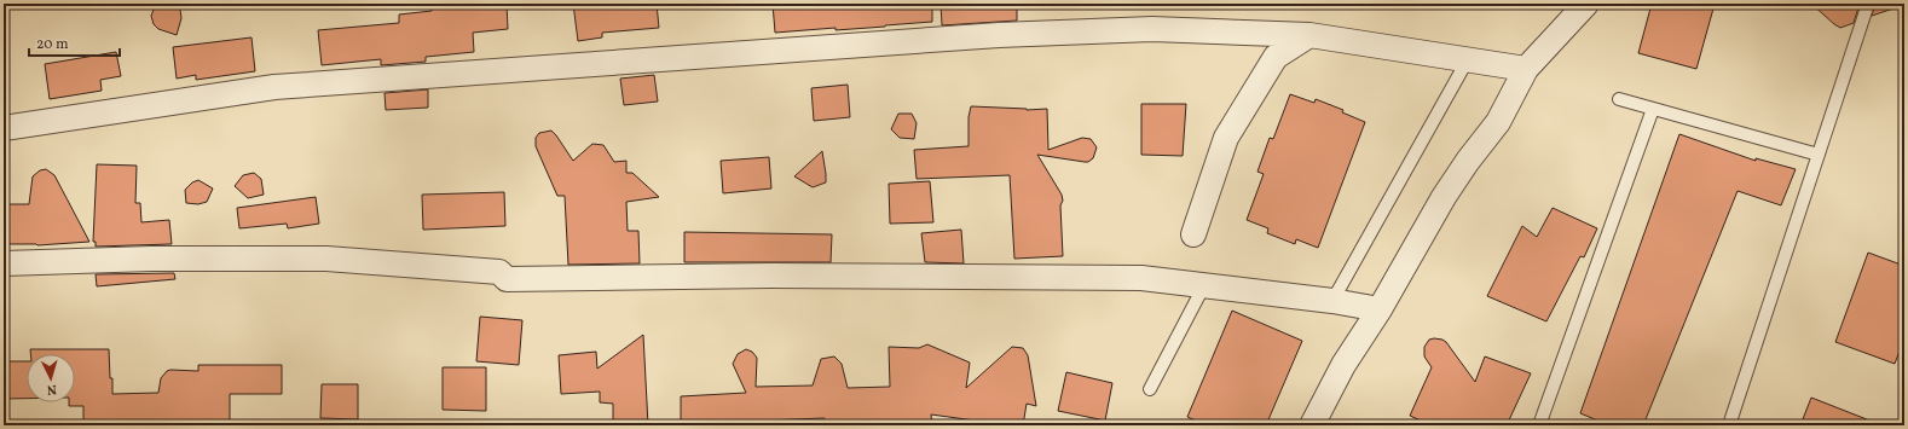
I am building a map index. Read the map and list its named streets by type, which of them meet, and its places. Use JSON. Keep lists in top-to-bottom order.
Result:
{
  "scale_bar": "20 m",
  "north": "bottom"
}
